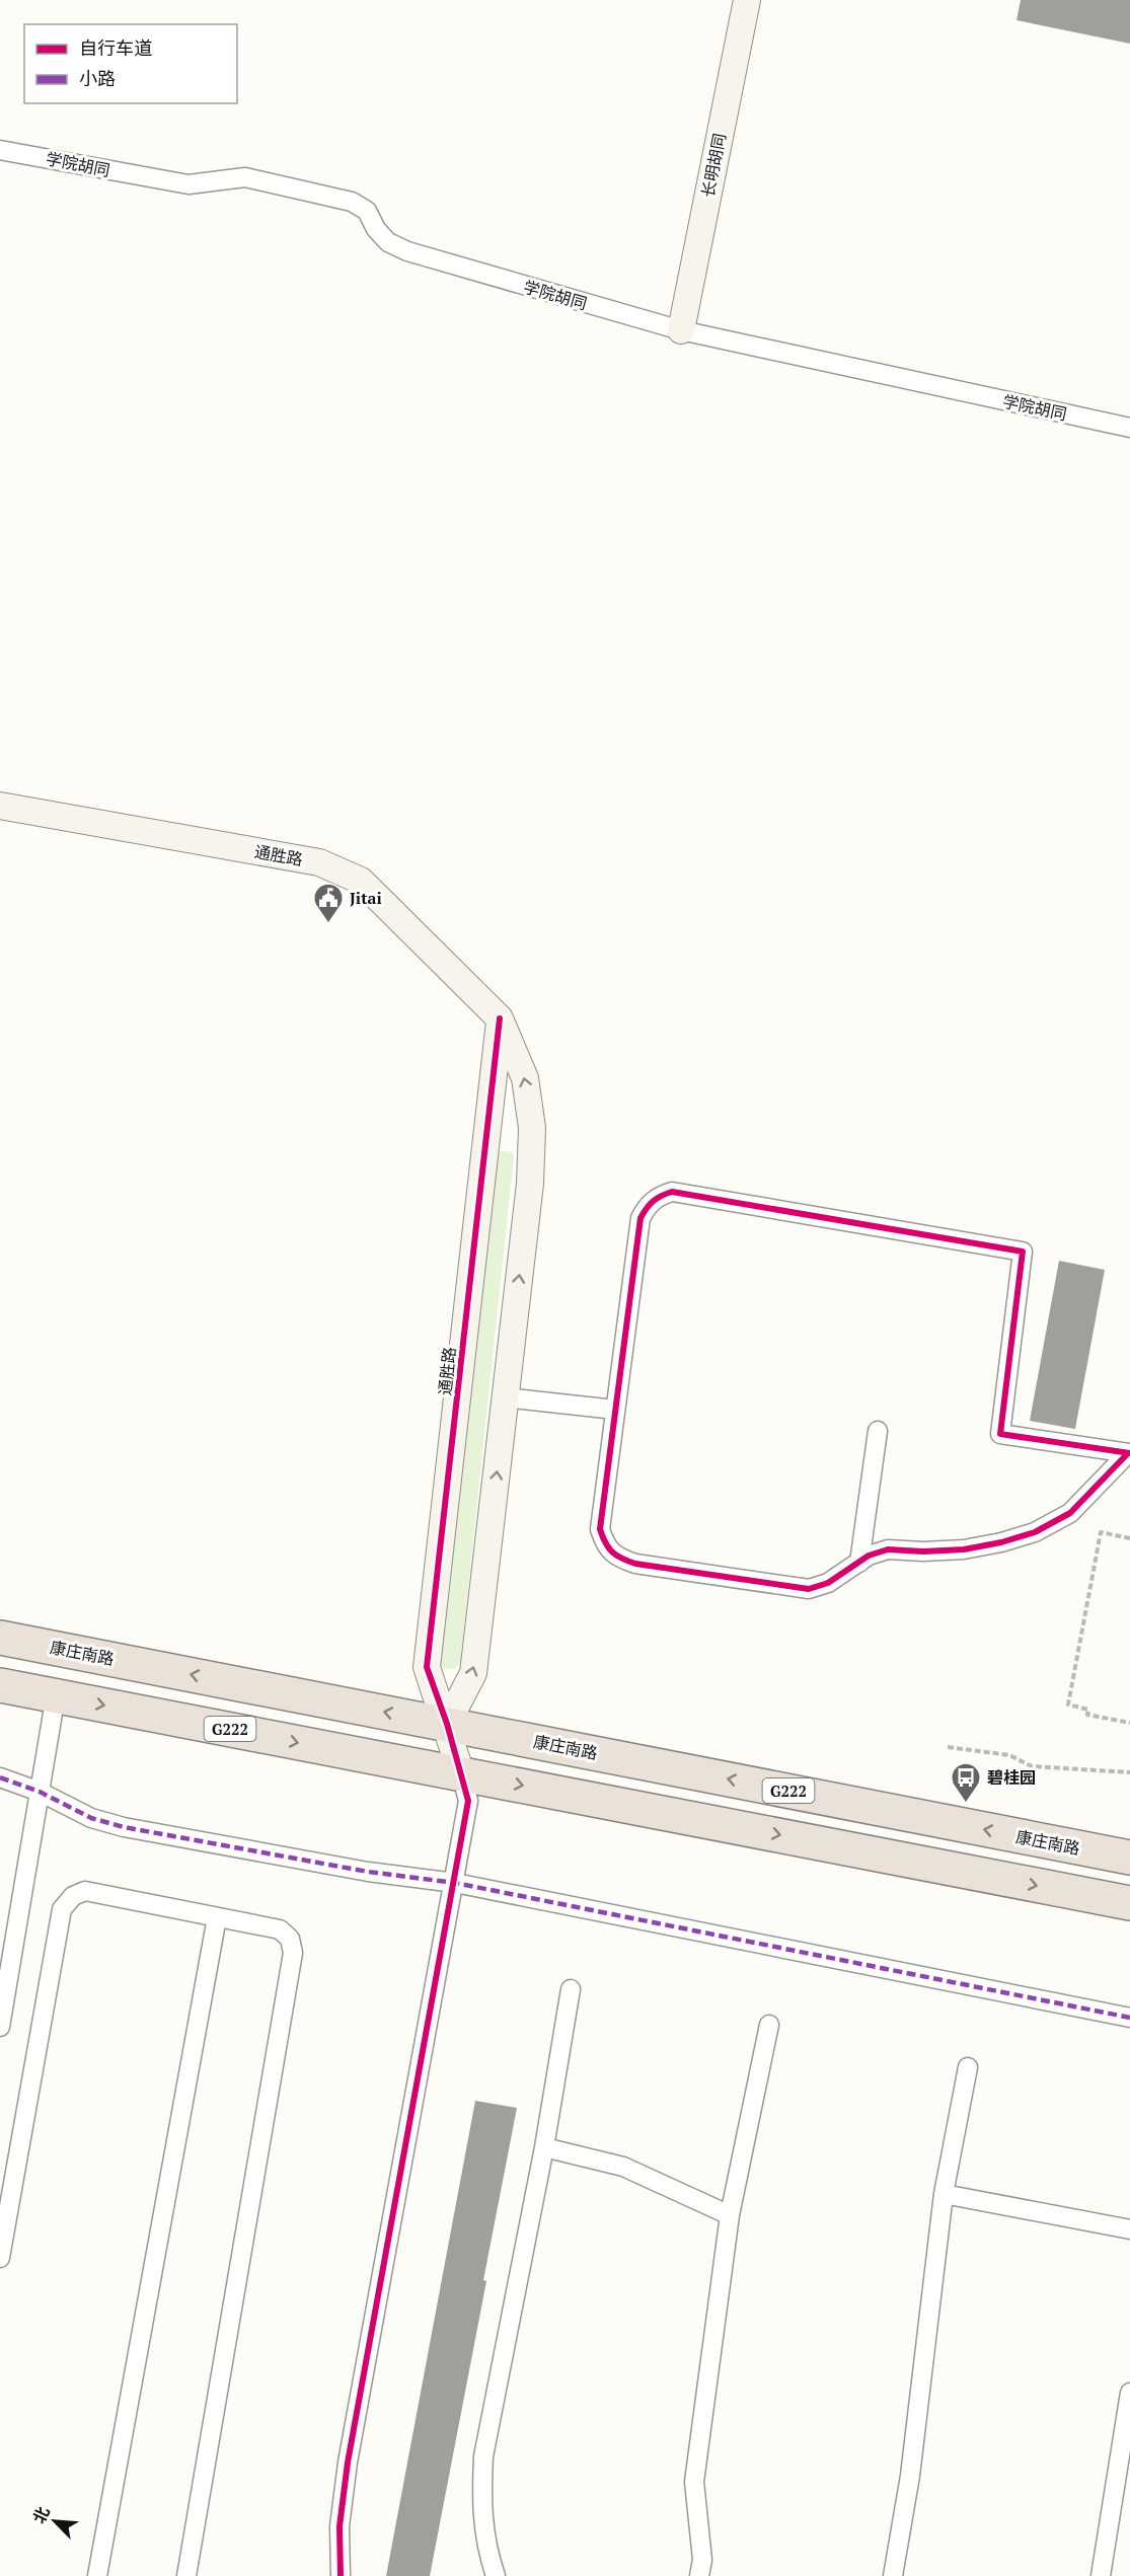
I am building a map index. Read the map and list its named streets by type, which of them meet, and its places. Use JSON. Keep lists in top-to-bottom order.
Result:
{
  "streets": {
    "highway": ["康庄南路", "G222"],
    "street": ["学院胡同", "长明胡同", "通胜路"]
  },
  "crossings": [
    ["学院胡同", "长明胡同"],
    ["通胜路", "康庄南路"]
  ],
  "places": {
    "public building": ["Jitai"],
    "bus stop": ["碧桂园"]
  },
  "legend": ["自行车道", "小路"],
  "north": "top left"
}
